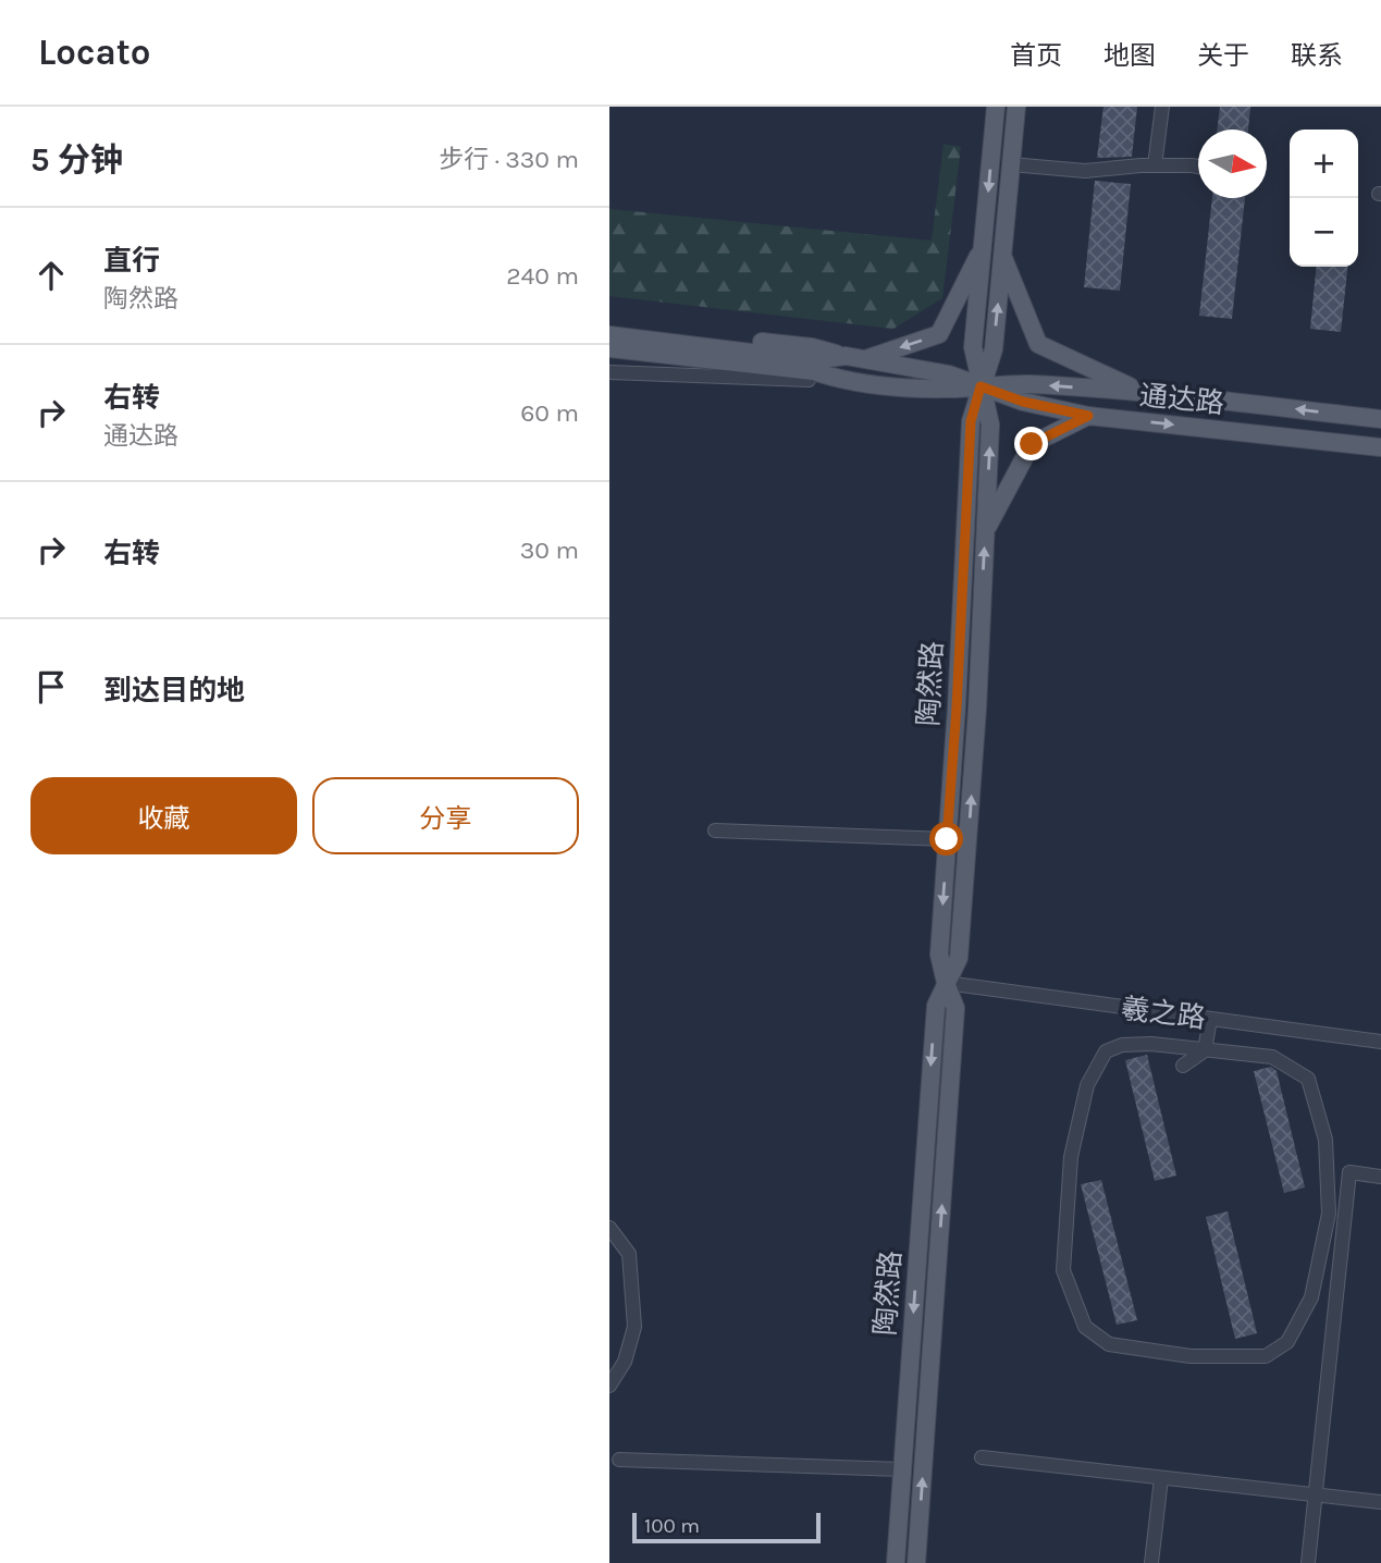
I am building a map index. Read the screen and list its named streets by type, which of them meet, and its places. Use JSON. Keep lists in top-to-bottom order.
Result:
{
  "streets": {
    "main road": ["通达路", "陶然路"],
    "street": ["羲之路"]
  },
  "crossings": [
    ["通达路", "陶然路"],
    ["陶然路", "羲之路"]
  ],
  "scale_bar": "100 m",
  "north": "right",
  "page": {
    "header": "Locato",
    "nav": [
      "首页",
      "地图",
      "关于",
      "联系"
    ],
    "heading": ["5 分钟", "步行 · 330 m"],
    "map_buttons": ["+", "−"],
    "list": [
      ["直行", "陶然路", "240 m"],
      ["右转", "通达路", "60 m"],
      ["右转", "30 m"],
      "到达目的地"
    ],
    "buttons": ["收藏", "分享"],
    "scale": "100 m"
  }
}
